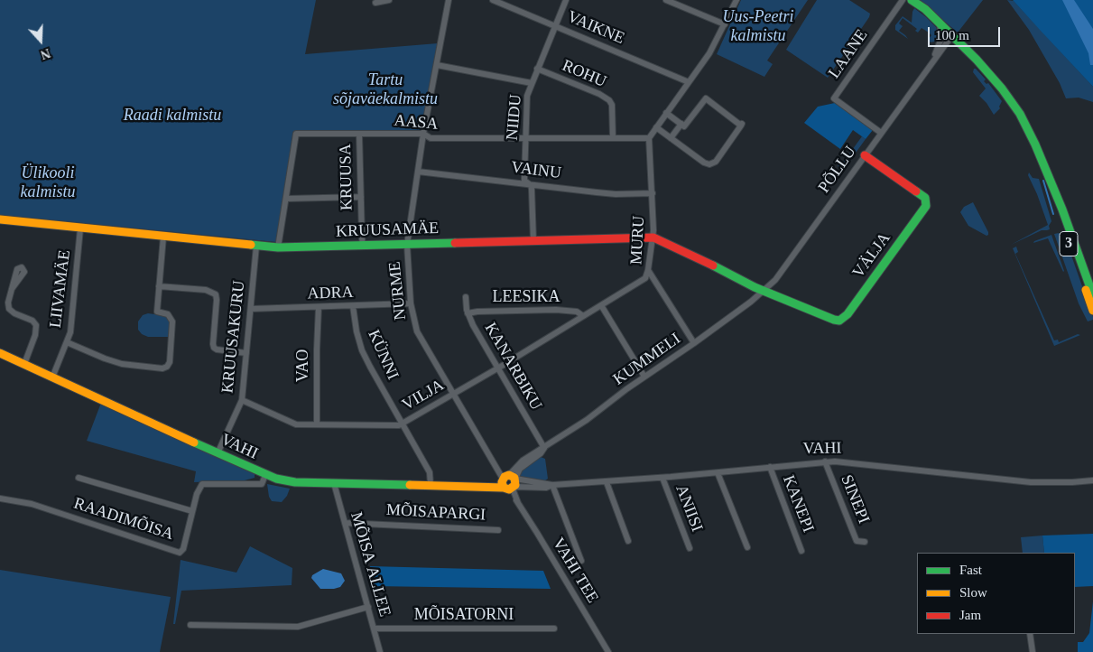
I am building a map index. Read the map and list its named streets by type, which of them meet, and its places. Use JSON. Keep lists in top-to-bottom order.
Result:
{
  "streets": {
    "main road": [
      "KRUUSAMÄE",
      "3",
      "VÄLJA",
      "VAHI"
    ],
    "street": [
      "VAIKNE",
      "LAANE",
      "ROHU",
      "NIIDU",
      "AASA",
      "PÕLLU",
      "VAINU",
      "KRUUSA",
      "MURU",
      "LIIVAMÄE",
      "NURME",
      "ADRA",
      "LEESIKA",
      "KRUUSAKURU",
      "KÜNNI",
      "KUMMELI",
      "VAO",
      "KANARBIKU",
      "VILJA",
      "SINEPI",
      "KANEPI",
      "ANIISI",
      "MÕISAPARGI",
      "RAADIMÕISA",
      "MÕISA ALLEE",
      "VAHI TEE",
      "MÕISATORNI"
    ]
  },
  "crossings": [
    ["VAIKNE", "NIIDU"],
    ["LAANE", "PÕLLU"],
    ["ROHU", "NIIDU"],
    ["ROHU", "AASA"],
    ["NIIDU", "AASA"],
    ["NIIDU", "VAINU"],
    ["NIIDU", "KRUUSAMÄE"],
    ["AASA", "KRUUSA"],
    ["AASA", "KRUUSAMÄE"],
    ["AASA", "MURU"],
    ["AASA", "NURME"],
    ["PÕLLU", "KRUUSAMÄE"],
    ["PÕLLU", "3"],
    ["PÕLLU", "VÄLJA"],
    ["PÕLLU", "KUMMELI"],
    ["VAINU", "MURU"],
    ["VAINU", "NURME"],
    ["KRUUSA", "KRUUSAMÄE"],
    ["KRUUSAMÄE", "MURU"],
    ["KRUUSAMÄE", "VÄLJA"],
    ["KRUUSAMÄE", "LIIVAMÄE"],
    ["KRUUSAMÄE", "NURME"],
    ["KRUUSAMÄE", "KRUUSAKURU"],
    ["KRUUSAMÄE", "KUMMELI"],
    ["MURU", "KUMMELI"],
    ["MURU", "VILJA"],
    ["VÄLJA", "KUMMELI"],
    ["LIIVAMÄE", "VAHI"],
    ["NURME", "ADRA"],
    ["NURME", "KUMMELI"],
    ["NURME", "VILJA"],
    ["NURME", "VAHI"],
    ["NURME", "VAHI TEE"],
    ["ADRA", "KRUUSAKURU"],
    ["ADRA", "KÜNNI"],
    ["ADRA", "VAO"],
    ["LEESIKA", "KANARBIKU"],
    ["LEESIKA", "VILJA"],
    ["KRUUSAKURU", "VILJA"],
    ["KRUUSAKURU", "VAHI"],
    ["KÜNNI", "VILJA"],
    ["KÜNNI", "VAHI"],
    ["KUMMELI", "KANARBIKU"],
    ["KUMMELI", "VAHI"],
    ["KUMMELI", "VAHI TEE"],
    ["VAO", "VILJA"],
    ["KANARBIKU", "VILJA"],
    ["VAHI", "SINEPI"],
    ["VAHI", "KANEPI"],
    ["VAHI", "ANIISI"],
    ["VAHI", "RAADIMÕISA"],
    ["VAHI", "MÕISA ALLEE"],
    ["VAHI", "VAHI TEE"],
    ["MÕISAPARGI", "MÕISA ALLEE"],
    ["MÕISA ALLEE", "MÕISATORNI"]
  ],
  "parks": [
    "Uus-Peetri kalmistu",
    "Tartu sõjaväekalmistu",
    "Raadi kalmistu",
    "Ülikooli kalmistu"
  ],
  "legend": ["Fast", "Slow", "Jam"],
  "scale_bar": "100 m",
  "north": "bottom"
}
